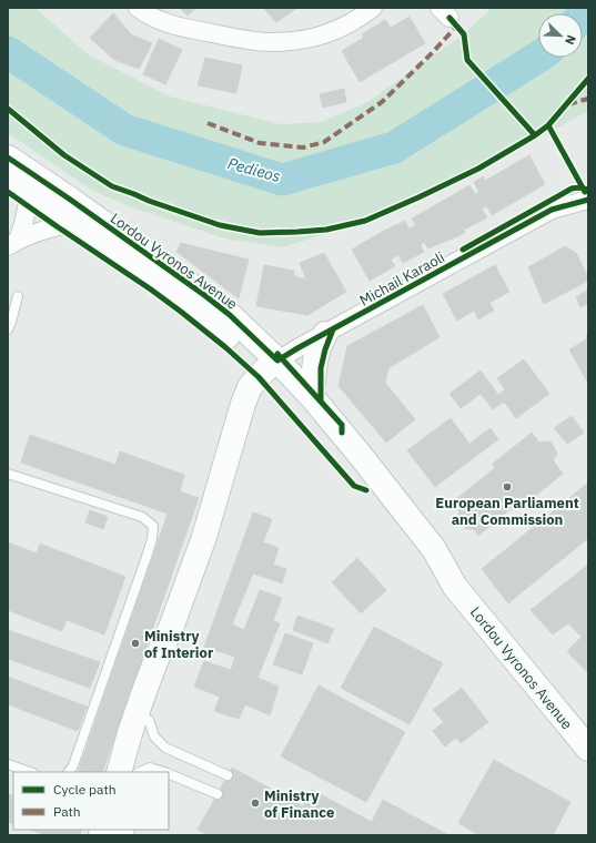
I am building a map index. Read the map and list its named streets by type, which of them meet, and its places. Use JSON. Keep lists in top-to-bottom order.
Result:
{
  "streets": {
    "main road": ["Lordou Vyronos Avenue", "Michail Karaoli"]
  },
  "crossings": [
    ["Lordou Vyronos Avenue", "Michail Karaoli"]
  ],
  "water": ["Pedieos"],
  "places": ["European Parliament and Commission", "Ministry of Interior", "Ministry of Finance"],
  "legend": ["Cycle path", "Path"],
  "north": "bottom right"
}
